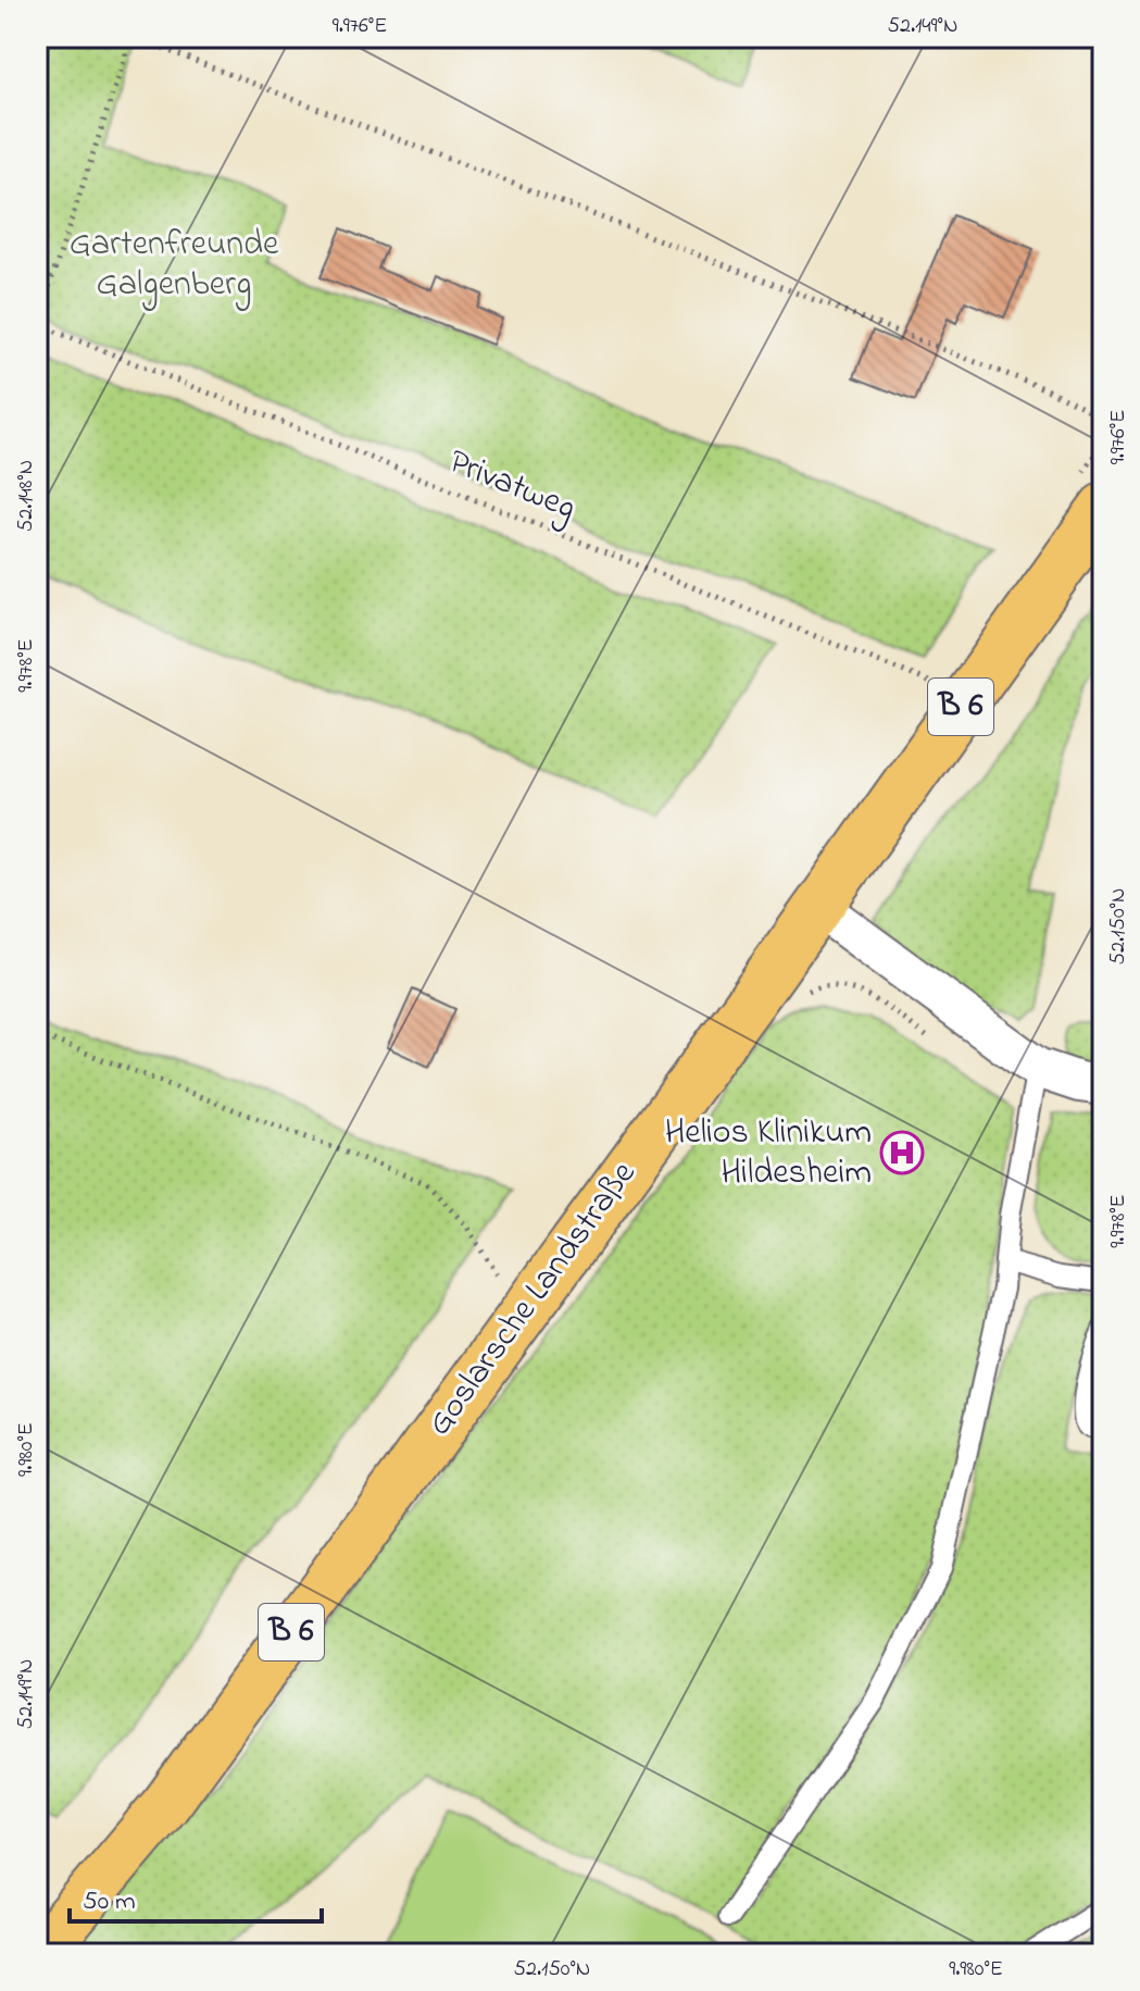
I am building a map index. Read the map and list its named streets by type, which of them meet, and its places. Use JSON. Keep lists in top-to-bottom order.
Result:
{
  "streets": {
    "main road": ["B 6", "Goslarsche Landstraße"],
    "path": ["Privatweg"]
  },
  "crossings": [
    ["Privatweg", "Goslarsche Landstraße"]
  ],
  "parks": ["Gartenfreunde Galgenberg"],
  "places": {
    "hospital": ["Helios Klinikum Hildesheim"]
  },
  "scale_bar": "50 m",
  "coordinates": [
    "9.976°E",
    "52.149°N",
    "52.148°N",
    "9.978°E",
    "52.150°N",
    "9.980°E"
  ]
}
